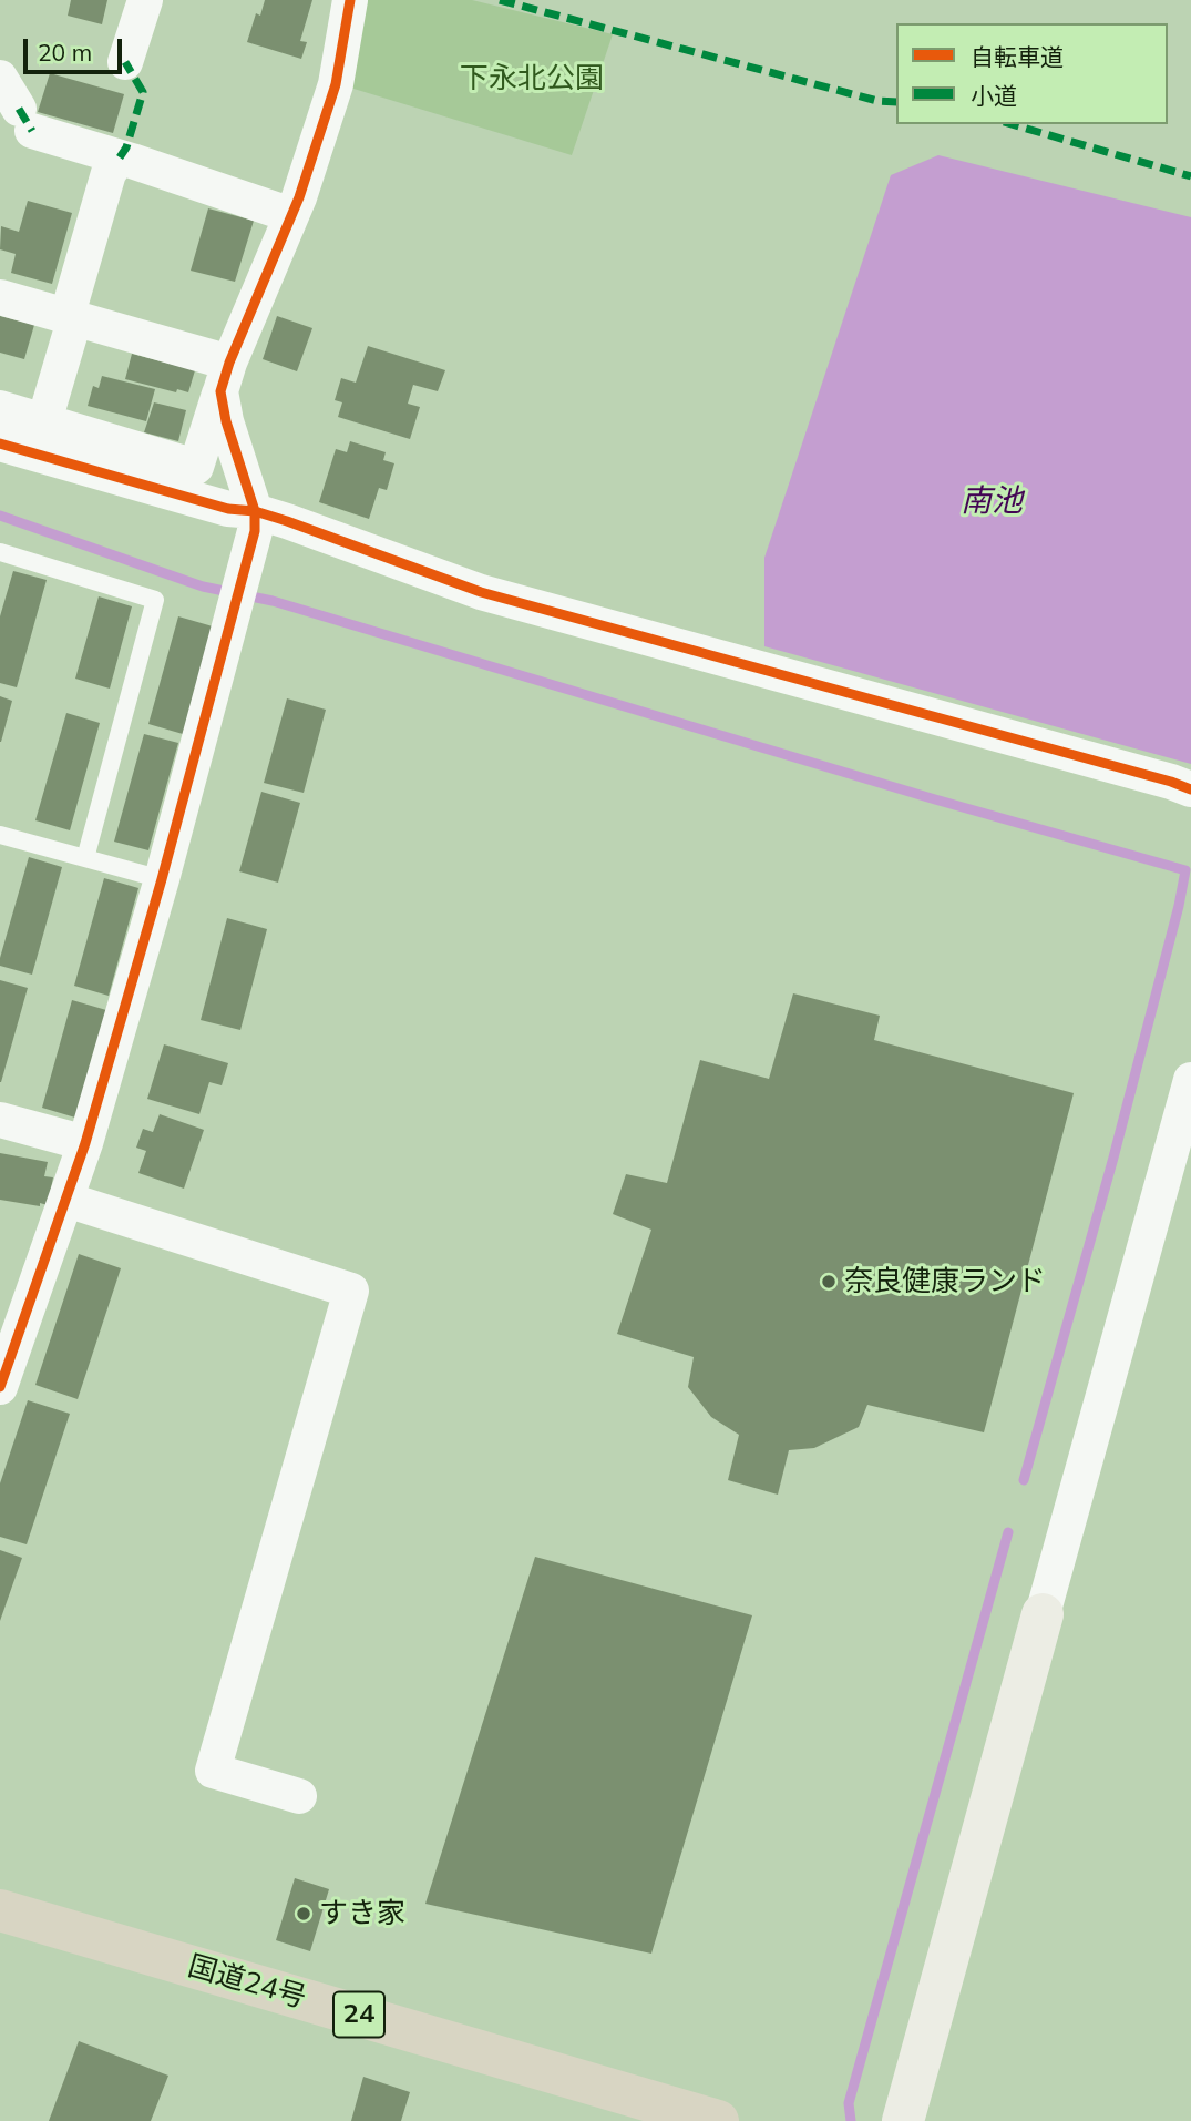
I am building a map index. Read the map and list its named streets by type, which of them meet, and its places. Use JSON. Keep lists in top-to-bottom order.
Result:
{
  "streets": {
    "highway": ["国道24号", "24"]
  },
  "water": ["南池"],
  "parks": ["下永北公園"],
  "places": ["奈良健康ランド", "すき家"],
  "legend": ["自転車道", "小道"],
  "scale_bar": "20 m"
}
